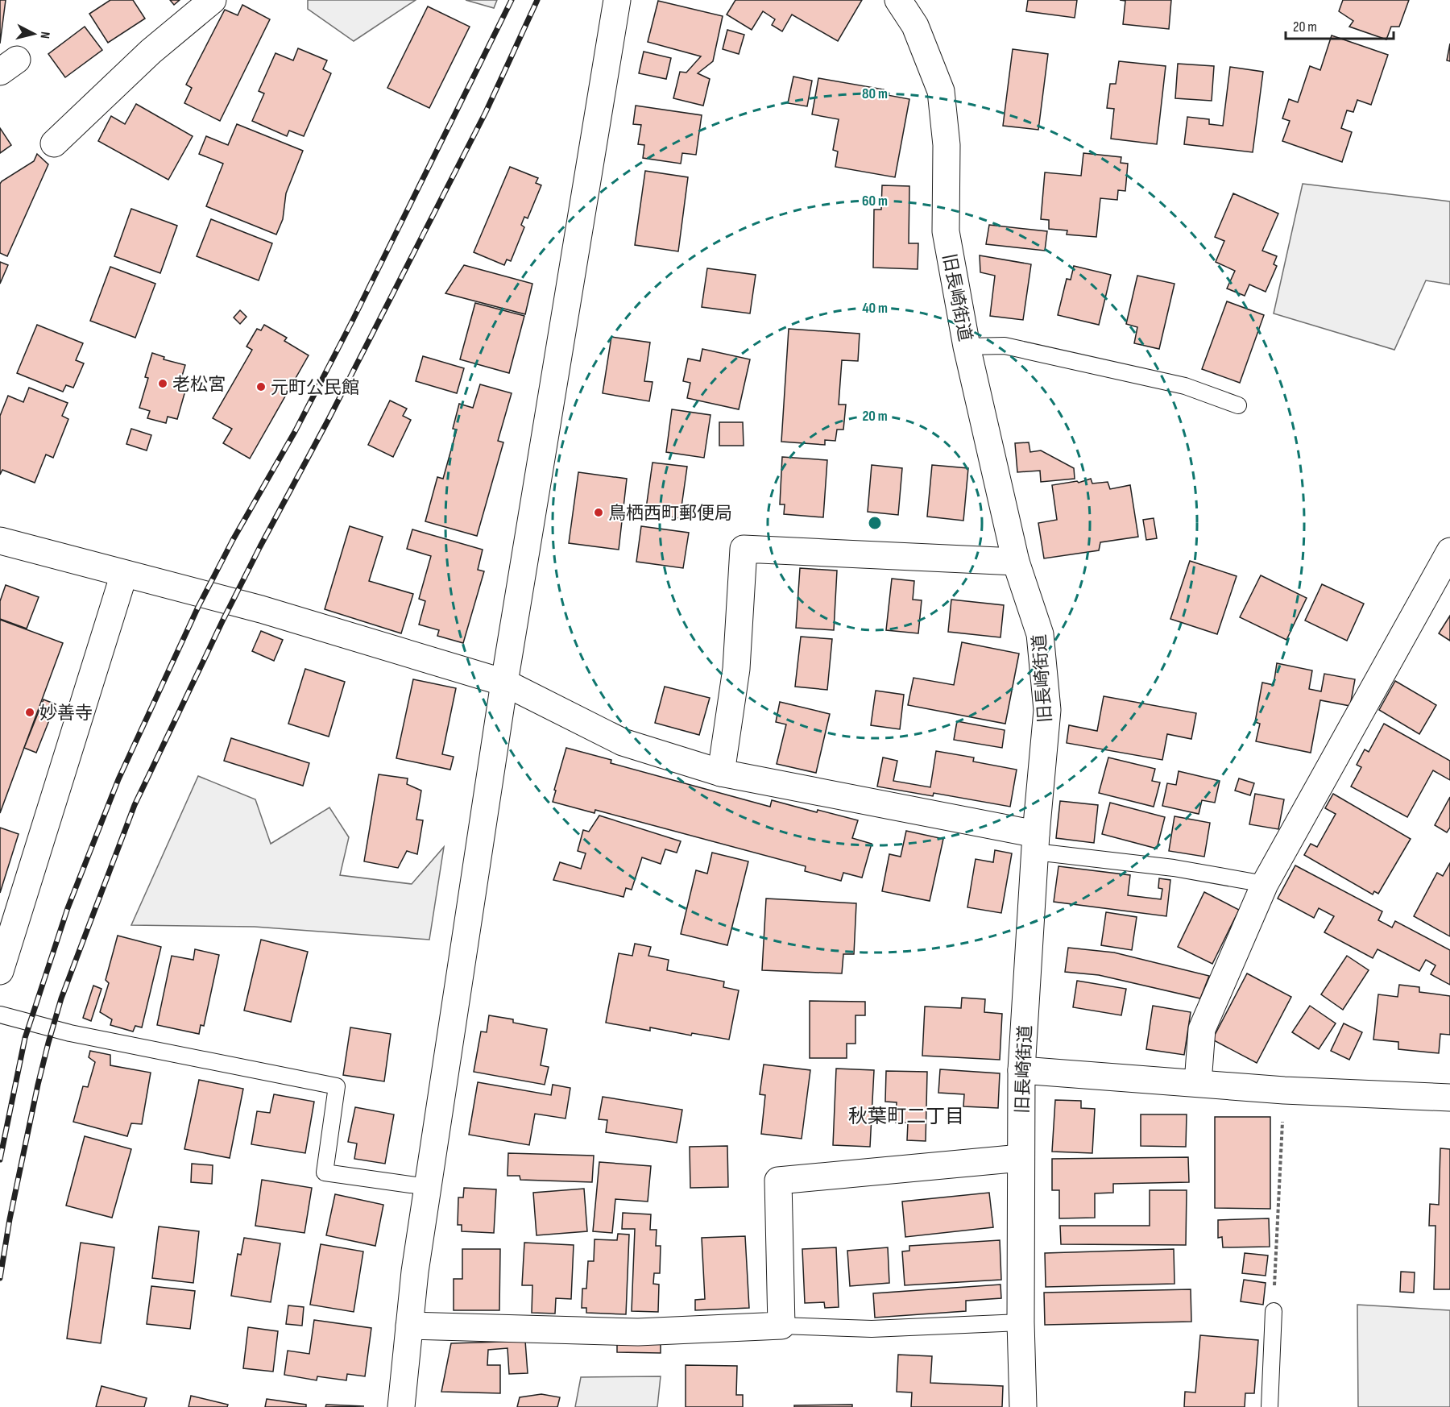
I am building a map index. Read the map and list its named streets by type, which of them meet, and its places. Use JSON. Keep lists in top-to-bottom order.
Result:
{
  "streets": {
    "street": ["旧長崎街道"]
  },
  "districts": ["秋葉町二丁目"],
  "places": [
    "老松宮",
    "元町公民館",
    "鳥栖西町郵便局",
    "妙善寺"
  ],
  "scale_bar": "20 m",
  "north": "right",
  "rings": [
    "80 m",
    "60 m",
    "40 m",
    "20 m"
  ]
}
